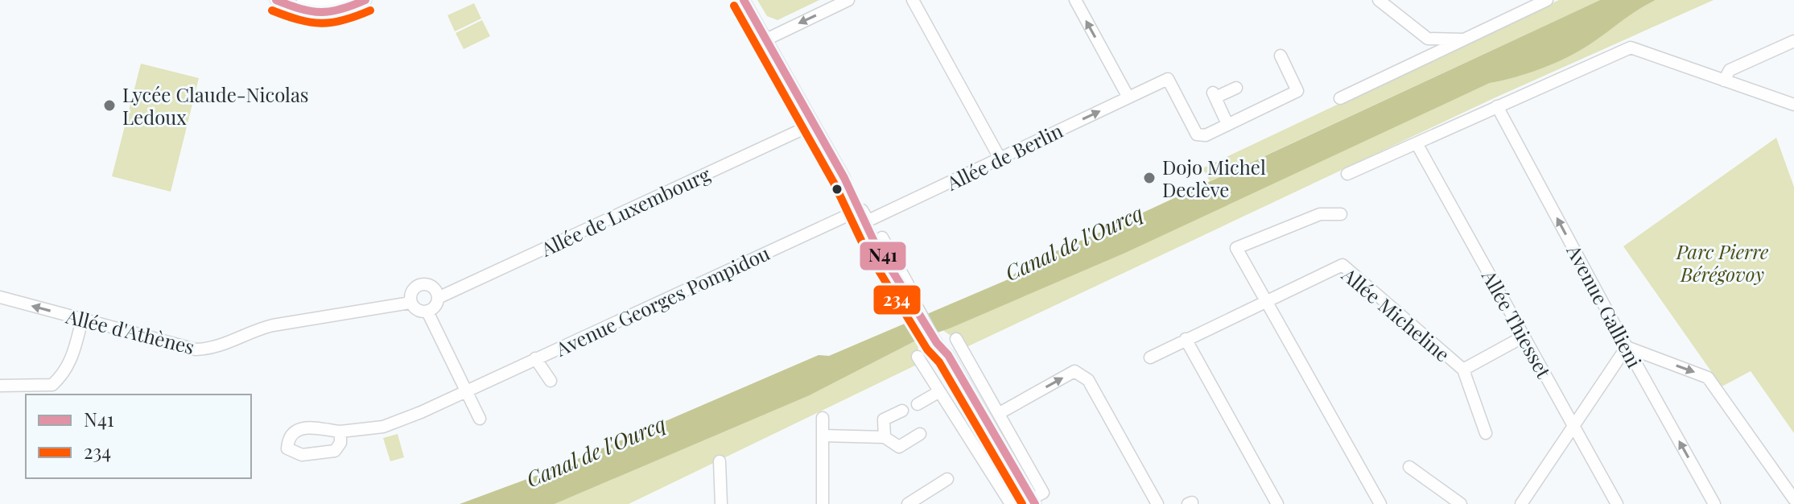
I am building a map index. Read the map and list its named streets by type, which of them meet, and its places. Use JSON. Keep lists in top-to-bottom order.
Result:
{
  "streets": {
    "street": [
      "Allée de Berlin",
      "Allée de Luxembourg",
      "Avenue Georges Pompidou",
      "Avenue Gallieni",
      "Allée Micheline",
      "Allée Thiesset",
      "Allée d'Athènes"
    ]
  },
  "crossings": [
    ["Allée de Luxembourg", "Allée d'Athènes"],
    ["Allée Micheline", "Allée Thiesset"]
  ],
  "water": ["Canal de l'Ourcq"],
  "parks": ["Parc Pierre Bérégovoy"],
  "places": ["Lycée Claude-Nicolas Ledoux", "Dojo Michel Declève"],
  "lines": ["transit line N41", "transit line 234"],
  "legend": ["N41", "234"]
}
